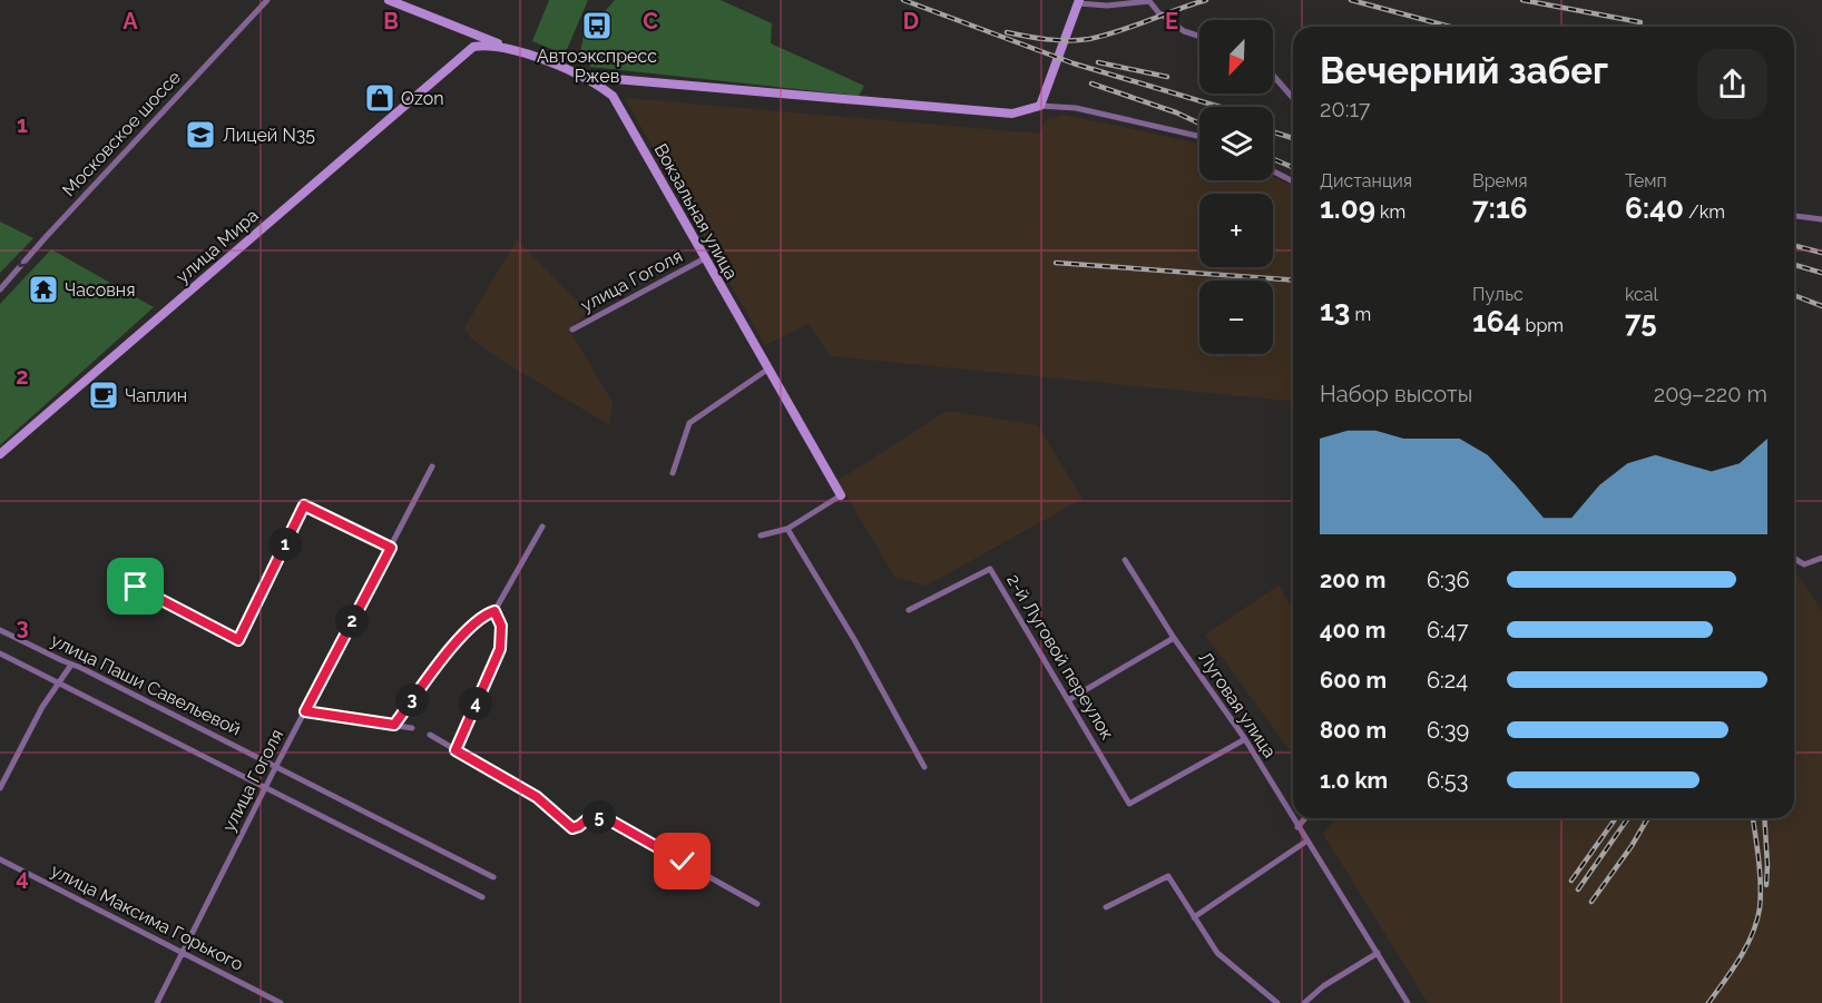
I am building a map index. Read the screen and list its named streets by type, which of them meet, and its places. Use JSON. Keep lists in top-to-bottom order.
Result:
{
  "streets": {
    "street": [
      "Московское шоссе",
      "Вокзальная улица",
      "улица Мира",
      "улица Гоголя",
      "2-й Луговой переулок",
      "улица Паши Савельевой",
      "Луговая улица",
      "улица Максима Горького"
    ]
  },
  "crossings": [
    ["Вокзальная улица", "улица Мира"],
    ["Вокзальная улица", "улица Гоголя"],
    ["улица Гоголя", "улица Паши Савельевой"],
    ["улица Гоголя", "улица Максима Горького"],
    ["2-й Луговой переулок", "Луговая улица"]
  ],
  "one_way": ["Московское шоссе"],
  "places": {
    "bus stop": ["Автоэкспресс Ржев"],
    "shop": ["Ozon"],
    "school or university": ["Лицей N35"],
    "temple": ["Часовня"],
    "cafe": ["Чаплин"]
  },
  "north": "bottom left",
  "page": {
    "map_buttons": ["+", "−"],
    "heading": ["Вечерний забег", "20:17"],
    "stats": [
      ["Дистанция", "1.09 km"],
      ["Время", "7:16"],
      ["Темп", "6:40 /km"],
      ["13 m"],
      ["Пульс", "164 bpm"],
      ["kcal", "75"]
    ],
    "chart": ["Набор высоты", "209–220 m"],
    "pins": [
      "1",
      "2",
      "3",
      "4",
      "5"
    ],
    "list": [
      {
        "name": "200 m",
        "note": "6:36"
      },
      {
        "name": "400 m",
        "note": "6:47"
      },
      {
        "name": "600 m",
        "note": "6:24"
      },
      {
        "name": "800 m",
        "note": "6:39"
      },
      {
        "name": "1.0 km",
        "note": "6:53"
      }
    ]
  },
  "grid": {
    "columns": [
      "A",
      "B",
      "C",
      "D",
      "E"
    ],
    "rows": [
      "1",
      "2",
      "3",
      "4"
    ]
  }
}
